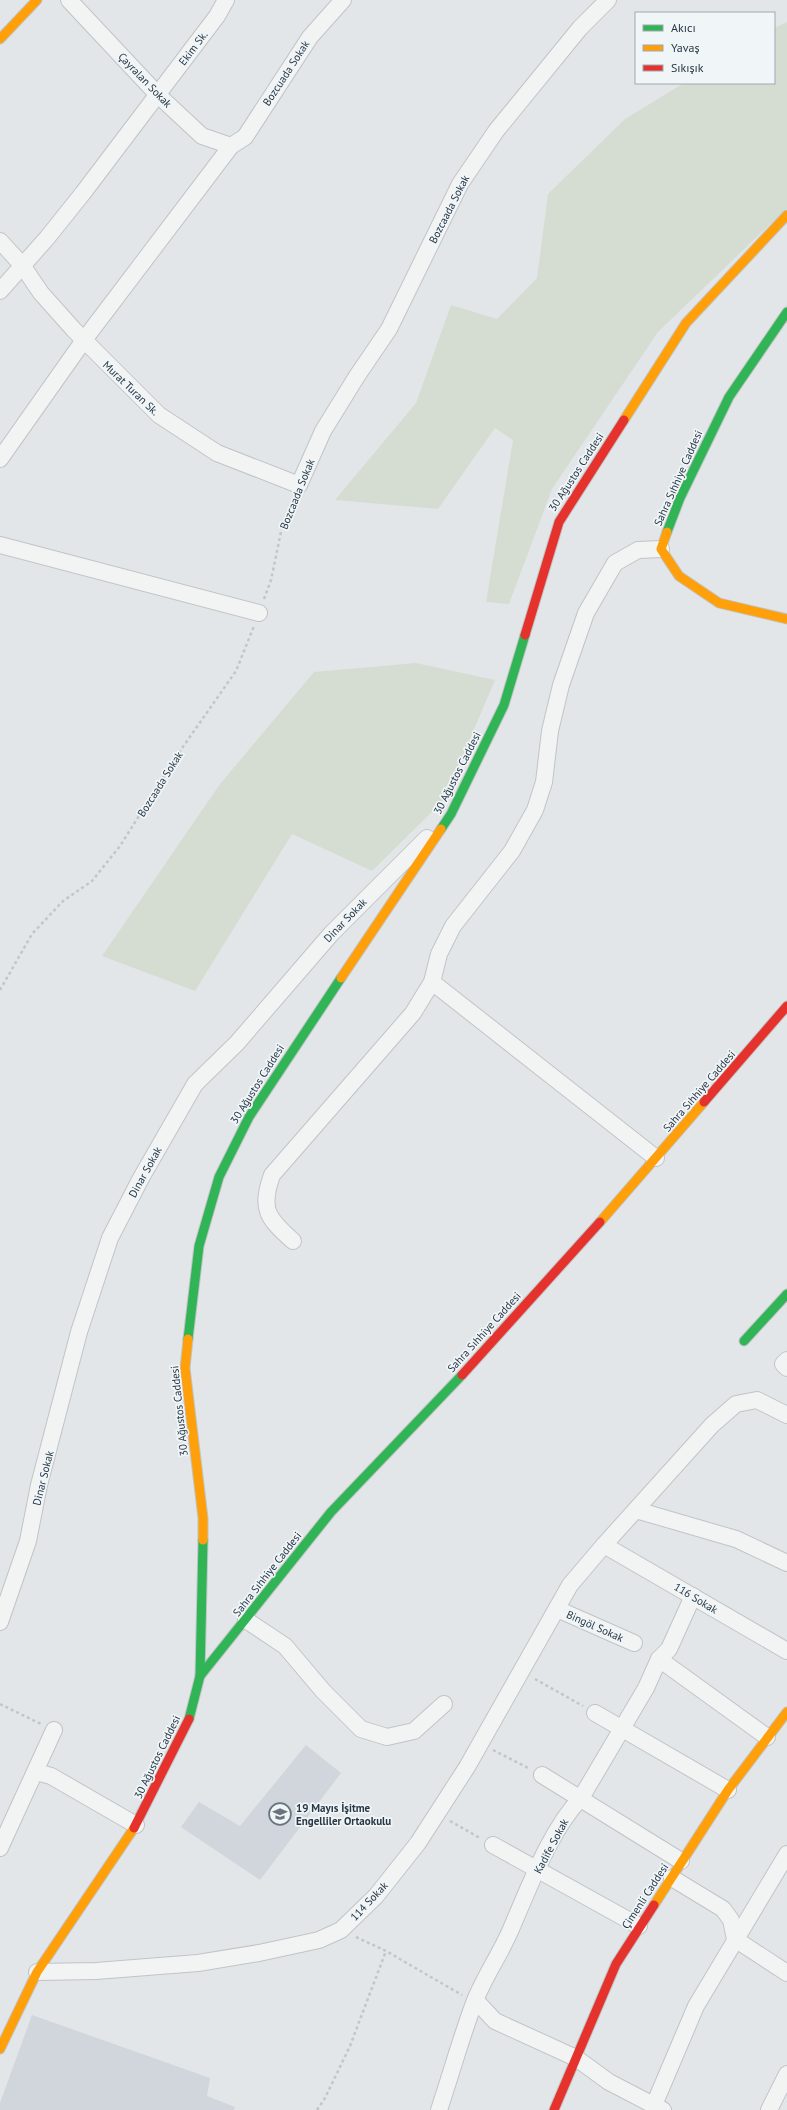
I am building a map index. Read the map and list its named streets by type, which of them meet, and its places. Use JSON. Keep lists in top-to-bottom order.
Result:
{
  "streets": {
    "main road": ["30 Ağustos Caddesi", "Sahra Sıhhiye Caddesi", "Çimenli Caddesi"],
    "street": [
      "Ekim Sk.",
      "Bozcuada Sokak",
      "Çayralan Sokak",
      "Bozcaada Sokak",
      "Murat Turan Sk.",
      "Dinar Sokak",
      "116 Sokak",
      "Bingöl Sokak",
      "Kadife Sokak",
      "114 Sokak"
    ]
  },
  "crossings": [
    ["Ekim Sk.", "Çayralan Sokak"],
    ["Ekim Sk.", "Murat Turan Sk."],
    ["Bozcuada Sokak", "Çayralan Sokak"],
    ["Bozcuada Sokak", "Murat Turan Sk."],
    ["Bozcaada Sokak", "Murat Turan Sk."],
    ["30 Ağustos Caddesi", "Sahra Sıhhiye Caddesi"],
    ["30 Ağustos Caddesi", "Dinar Sokak"],
    ["30 Ağustos Caddesi", "114 Sokak"],
    ["116 Sokak", "Kadife Sokak"],
    ["116 Sokak", "114 Sokak"],
    ["Bingöl Sokak", "114 Sokak"]
  ],
  "places": {
    "school or university": ["19 Mayıs İşitme Engelliler Ortaokulu"]
  },
  "legend": ["Akıcı", "Yavaş", "Sıkışık"]
}
